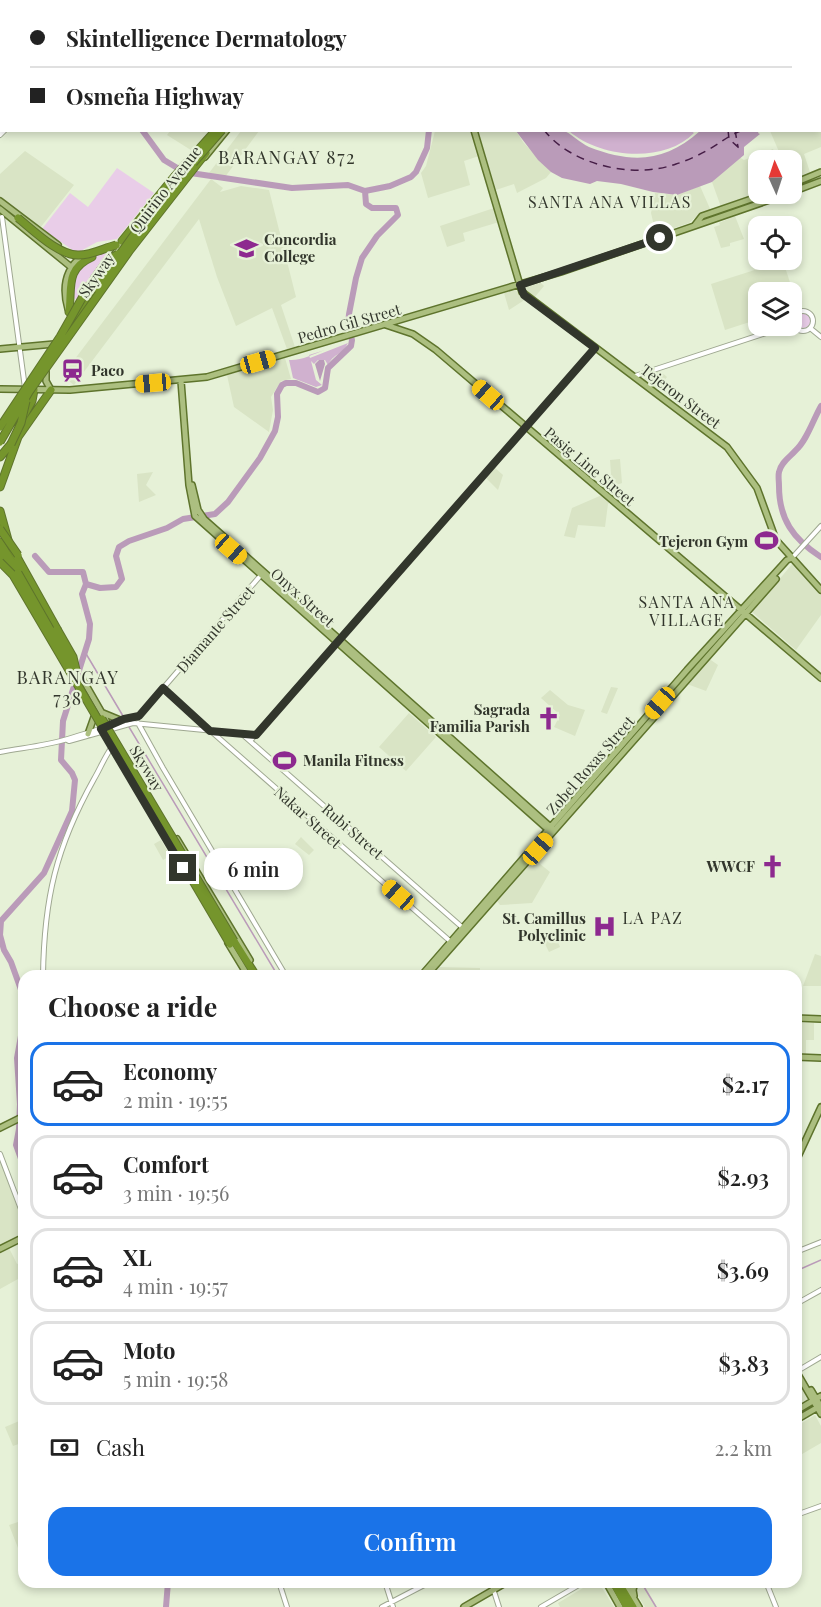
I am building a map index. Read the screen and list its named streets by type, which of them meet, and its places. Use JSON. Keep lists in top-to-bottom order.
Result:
{
  "streets": {
    "highway": ["Skyway"],
    "main road": [
      "Quirino Avenue",
      "Pedro Gil Street",
      "Tejeron Street",
      "Pasig Line Street",
      "Onyx Street",
      "Zobel Roxas Street"
    ],
    "street": ["Diamante Street", "Nakar Street", "Rubi Street"]
  },
  "crossings": [
    ["Quirino Avenue", "Skyway"],
    ["Quirino Avenue", "Pedro Gil Street"],
    ["Skyway", "Pedro Gil Street"],
    ["Pedro Gil Street", "Tejeron Street"],
    ["Pedro Gil Street", "Pasig Line Street"],
    ["Pedro Gil Street", "Onyx Street"],
    ["Tejeron Street", "Zobel Roxas Street"],
    ["Pasig Line Street", "Zobel Roxas Street"],
    ["Onyx Street", "Diamante Street"],
    ["Onyx Street", "Zobel Roxas Street"],
    ["Diamante Street", "Nakar Street"],
    ["Zobel Roxas Street", "Nakar Street"],
    ["Zobel Roxas Street", "Rubi Street"]
  ],
  "districts": [
    "BARANGAY 872",
    "SANTA ANA VILLAS",
    "SANTA ANA VILLAGE",
    "BARANGAY 738",
    "LA PAZ"
  ],
  "places": {
    "school or university": ["Concordia College"],
    "station": ["Paco"],
    "sports": ["Tejeron Gym", "Manila Fitness"],
    "church": ["Sagrada Familia Parish", "WWCF"],
    "hospital": ["St. Camillus Polyclinic"]
  },
  "north": "top",
  "page": {
    "banner": ["Skintelligence Dermatology", "Osmeña Highway"],
    "bubble": "6 min",
    "heading": "Choose a ride",
    "list": [
      {
        "name": "Economy",
        "note": "2 min · 19:55",
        "value": "$2.17"
      },
      {
        "name": "Comfort",
        "note": "3 min · 19:56",
        "value": "$2.93"
      },
      {
        "name": "XL",
        "note": "4 min · 19:57",
        "value": "$3.69"
      },
      {
        "name": "Moto",
        "note": "5 min · 19:58",
        "value": "$3.83"
      }
    ],
    "pay": ["Cash", "2.2 km"],
    "buttons": "Confirm"
  }
}
